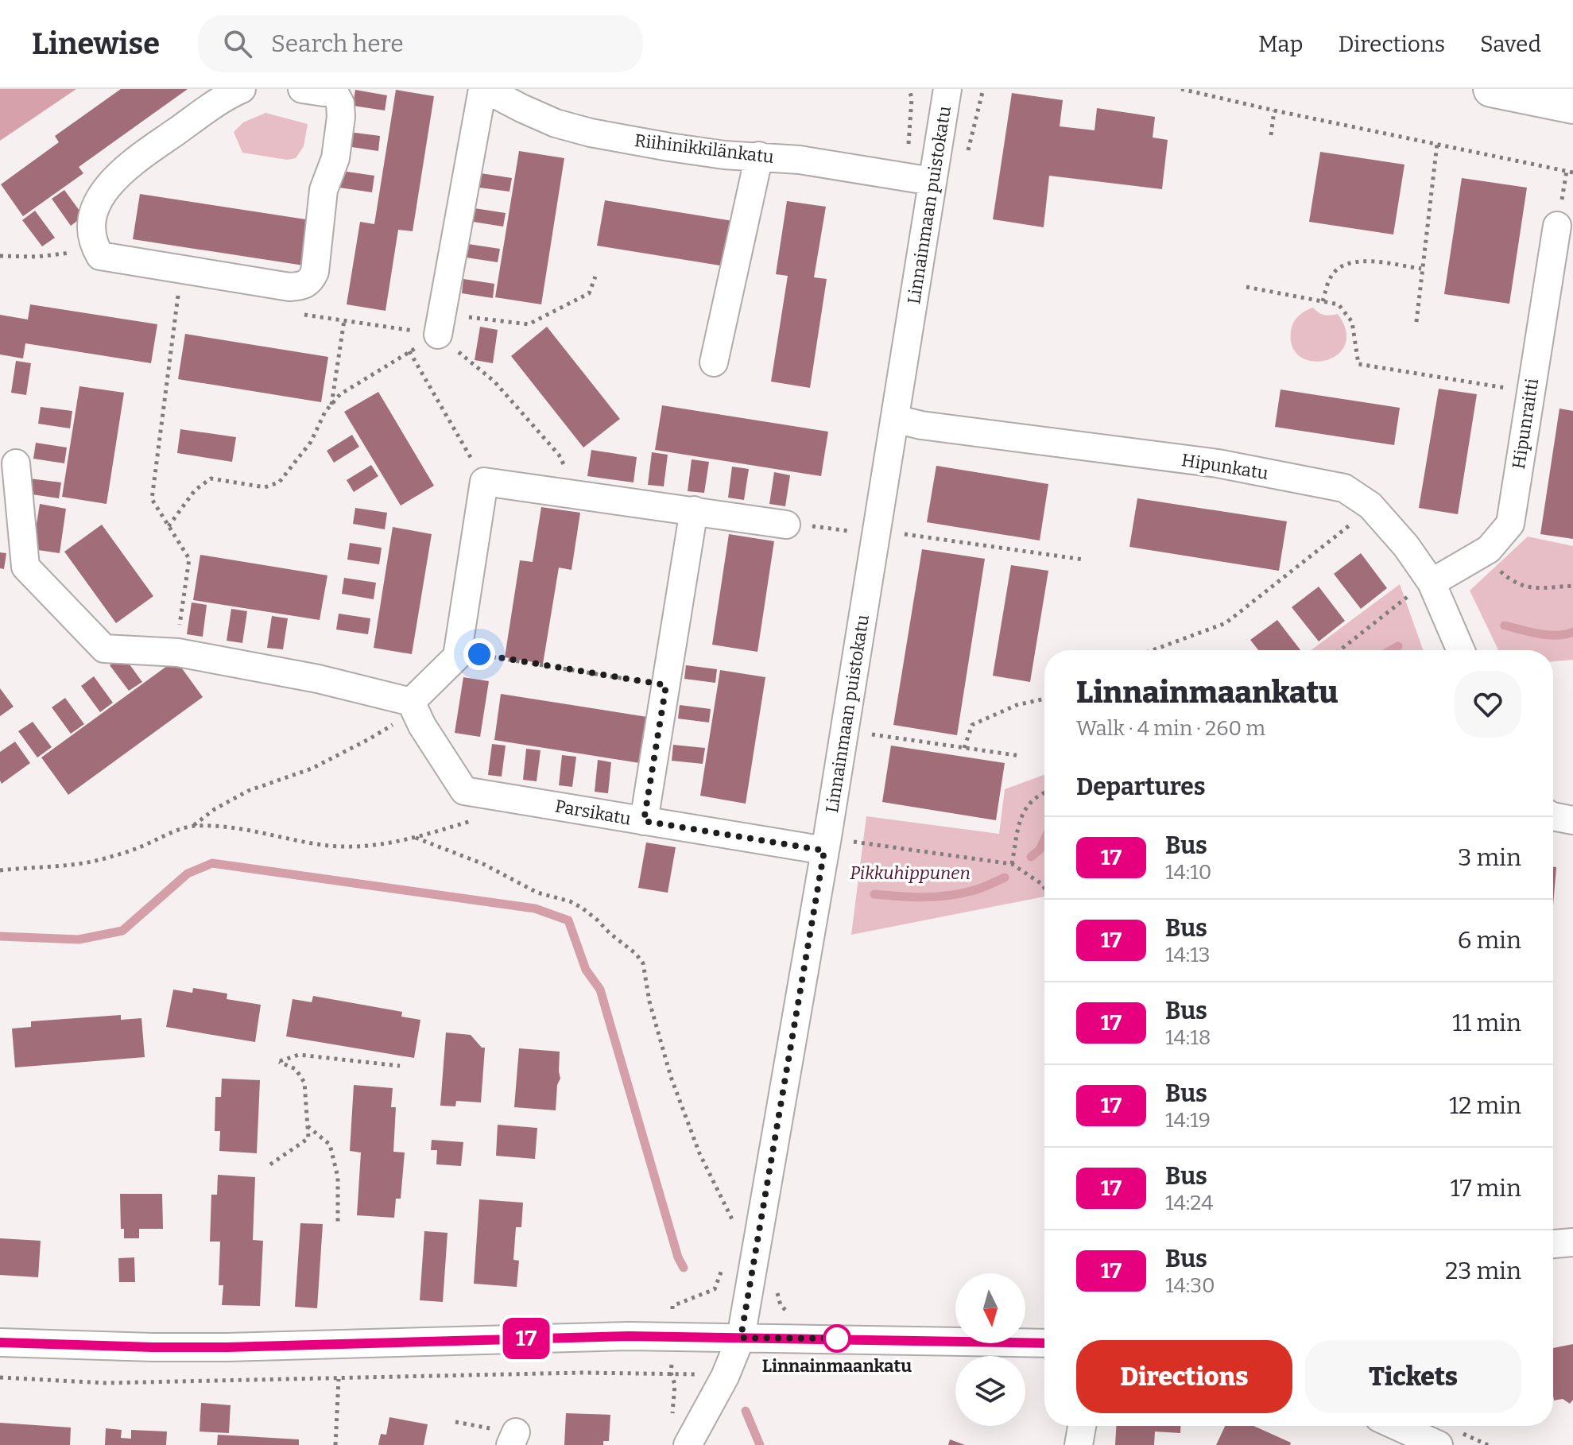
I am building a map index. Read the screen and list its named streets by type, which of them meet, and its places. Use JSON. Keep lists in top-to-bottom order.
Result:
{
  "streets": {
    "street": [
      "Riihinikkilänkatu",
      "Linnainmaan puistokatu",
      "Hipunraitti",
      "Hipunkatu",
      "Parsikatu"
    ]
  },
  "crossings": [
    ["Riihinikkilänkatu", "Linnainmaan puistokatu"],
    ["Linnainmaan puistokatu", "Hipunkatu"],
    ["Linnainmaan puistokatu", "Parsikatu"],
    ["Hipunraitti", "Hipunkatu"]
  ],
  "parks": ["Pikkuhippunen"],
  "places": ["Linnainmaankatu"],
  "lines": ["bus line 17"],
  "north": "bottom",
  "page": {
    "header": "Linewise",
    "search": "Search here",
    "nav": ["Map", "Directions", "Saved"],
    "on_map": "17",
    "heading": [
      ["Linnainmaankatu", "Walk · 4 min · 260 m"],
      "Departures"
    ],
    "list": [
      {
        "mark": "17",
        "name": "Bus",
        "note": "14:10",
        "value": "3 min"
      },
      {
        "mark": "17",
        "name": "Bus",
        "note": "14:13",
        "value": "6 min"
      },
      {
        "mark": "17",
        "name": "Bus",
        "note": "14:18",
        "value": "11 min"
      },
      {
        "mark": "17",
        "name": "Bus",
        "note": "14:19",
        "value": "12 min"
      },
      {
        "mark": "17",
        "name": "Bus",
        "note": "14:24",
        "value": "17 min"
      },
      {
        "mark": "17",
        "name": "Bus",
        "note": "14:30",
        "value": "23 min"
      }
    ],
    "buttons": ["Directions", "Tickets"]
  }
}
